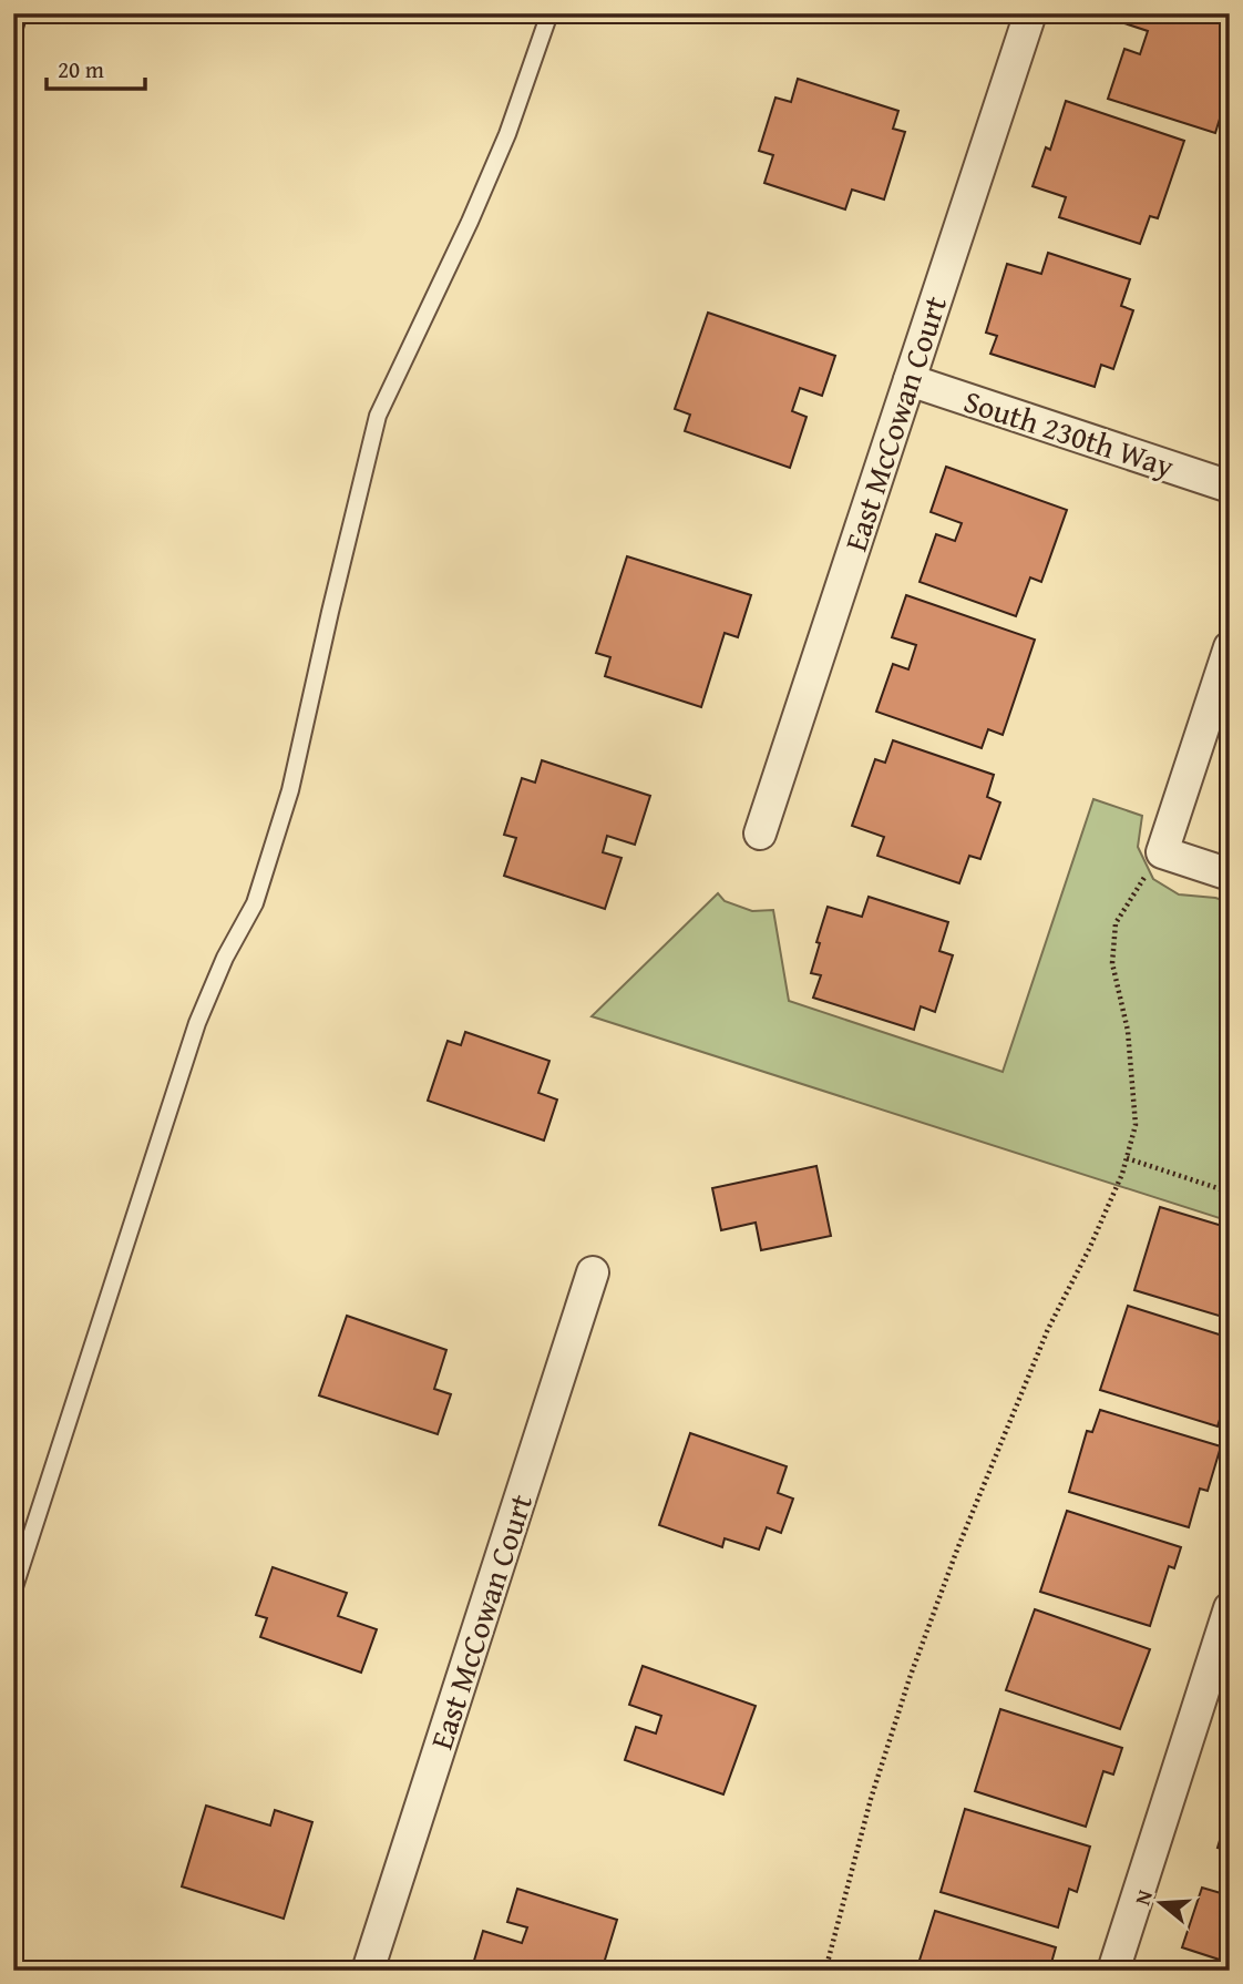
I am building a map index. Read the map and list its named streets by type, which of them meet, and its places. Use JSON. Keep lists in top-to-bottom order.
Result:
{
  "streets": {
    "street": ["East McCowan Court", "South 230th Way"]
  },
  "crossings": [
    ["East McCowan Court", "South 230th Way"]
  ],
  "scale_bar": "20 m",
  "north": "left"
}
